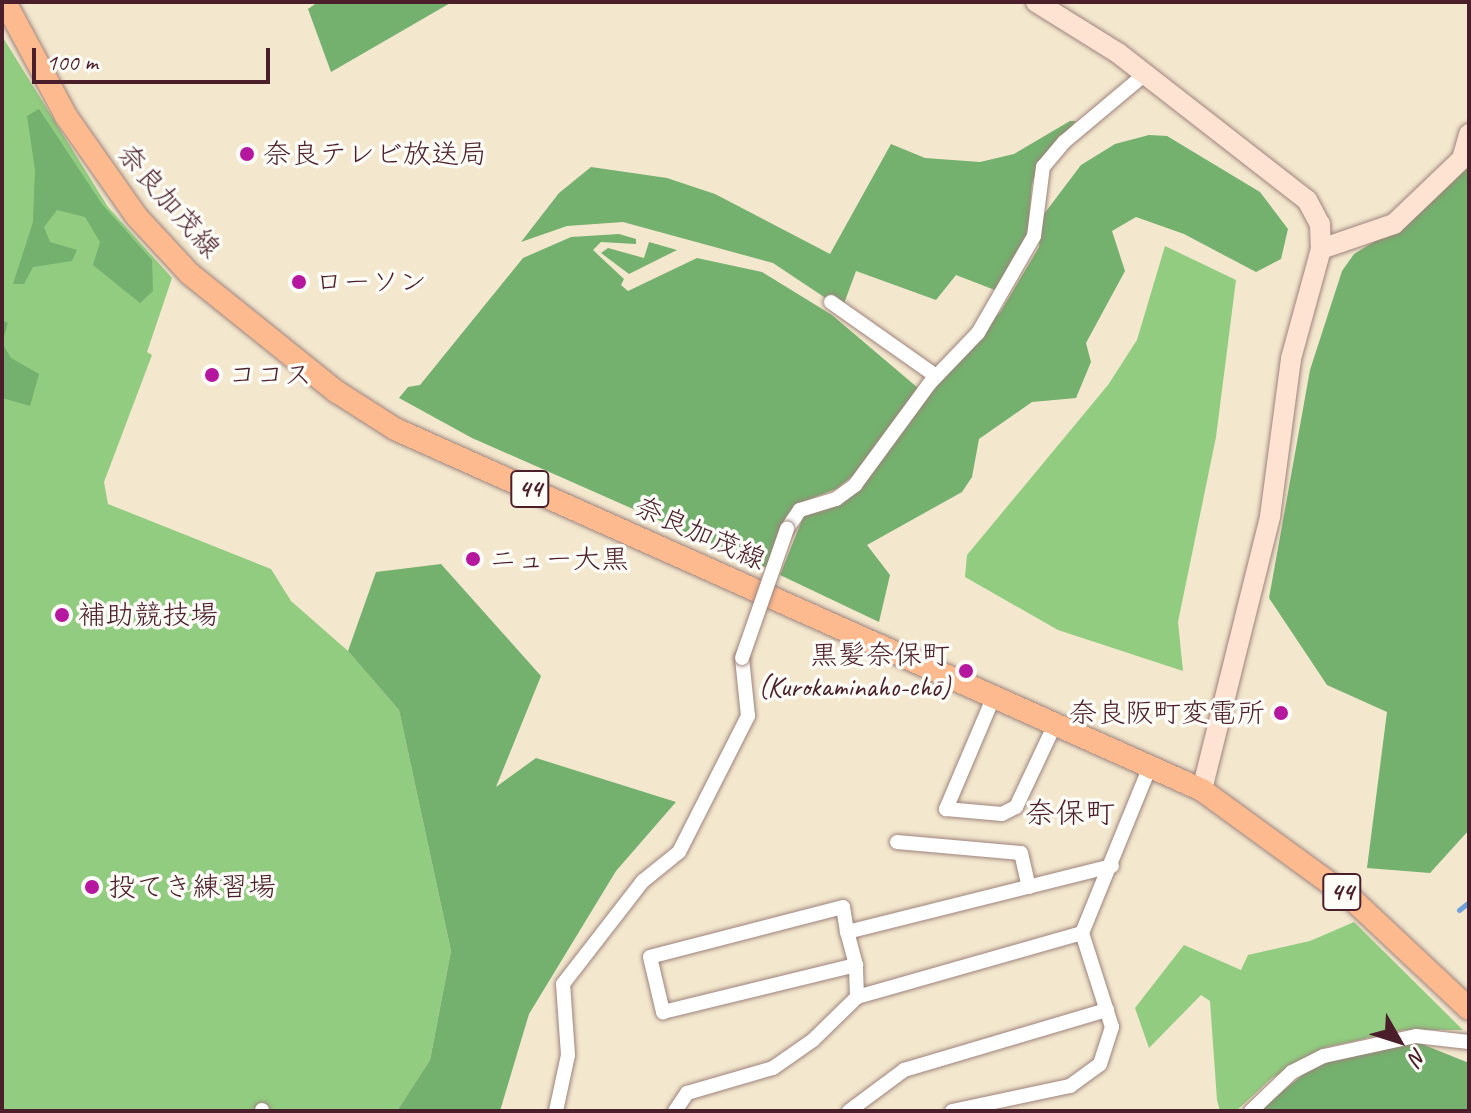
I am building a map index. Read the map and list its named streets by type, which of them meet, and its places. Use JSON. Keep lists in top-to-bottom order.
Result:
{
  "streets": {
    "main road": ["奈良加茂線", "44"]
  },
  "districts": ["奈保町"],
  "places": [
    "奈良テレビ放送局",
    "ローソン",
    "ココス",
    "ニュー大黒",
    "補助競技場",
    "黒髪奈保町 (Kurokaminaho-chō)",
    "奈良阪町変電所",
    "投てき練習場"
  ],
  "scale_bar": "100 m",
  "north": "bottom right"
}
